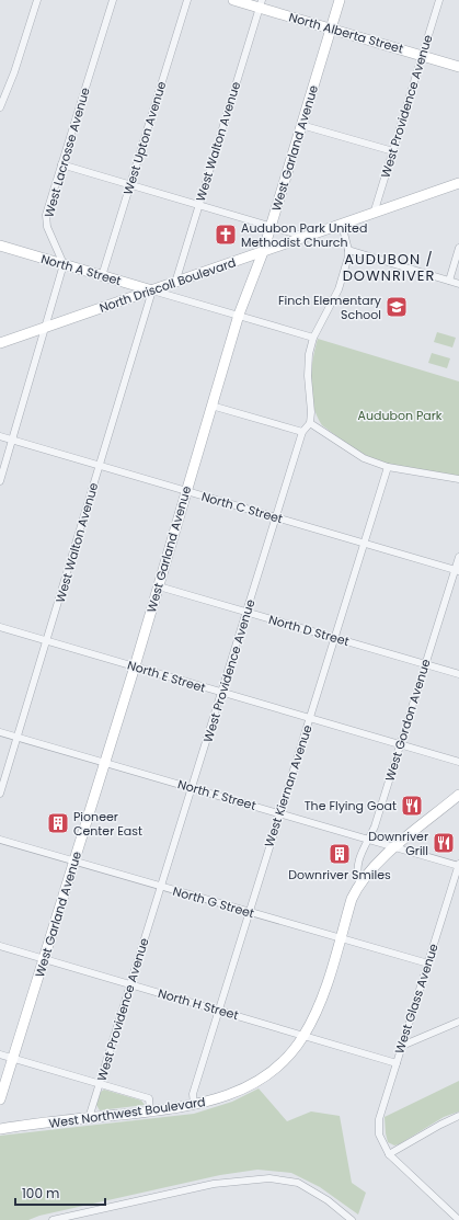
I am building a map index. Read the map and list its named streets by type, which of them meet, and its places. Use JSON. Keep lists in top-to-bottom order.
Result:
{
  "streets": {
    "main road": [
      "North Alberta Street",
      "West Garland Avenue",
      "North A Street",
      "North Driscoll Boulevard",
      "West Northwest Boulevard"
    ],
    "street": [
      "West Providence Avenue",
      "West Upton Avenue",
      "West Walton Avenue",
      "West Lacrosse Avenue",
      "North C Street",
      "North D Street",
      "North E Street",
      "West Gordon Avenue",
      "West Kiernan Avenue",
      "North F Street",
      "North G Street",
      "West Glass Avenue",
      "North H Street"
    ]
  },
  "crossings": [
    ["North Alberta Street", "West Providence Avenue"],
    ["North Alberta Street", "West Walton Avenue"],
    ["North Alberta Street", "West Garland Avenue"],
    ["West Providence Avenue", "North Driscoll Boulevard"],
    ["West Providence Avenue", "North C Street"],
    ["West Providence Avenue", "North D Street"],
    ["West Providence Avenue", "North E Street"],
    ["West Providence Avenue", "North F Street"],
    ["West Providence Avenue", "North G Street"],
    ["West Providence Avenue", "North H Street"],
    ["West Providence Avenue", "West Northwest Boulevard"],
    ["West Upton Avenue", "North A Street"],
    ["West Walton Avenue", "North A Street"],
    ["West Walton Avenue", "North Driscoll Boulevard"],
    ["West Walton Avenue", "North C Street"],
    ["West Walton Avenue", "North E Street"],
    ["West Walton Avenue", "North F Street"],
    ["West Garland Avenue", "North A Street"],
    ["West Garland Avenue", "North Driscoll Boulevard"],
    ["West Garland Avenue", "North C Street"],
    ["West Garland Avenue", "North D Street"],
    ["West Garland Avenue", "North E Street"],
    ["West Garland Avenue", "North F Street"],
    ["West Garland Avenue", "North G Street"],
    ["West Garland Avenue", "North H Street"],
    ["West Lacrosse Avenue", "North A Street"],
    ["North A Street", "North Driscoll Boulevard"],
    ["North C Street", "West Gordon Avenue"],
    ["North C Street", "West Kiernan Avenue"],
    ["North D Street", "West Gordon Avenue"],
    ["North D Street", "West Kiernan Avenue"],
    ["North E Street", "West Gordon Avenue"],
    ["North E Street", "West Kiernan Avenue"],
    ["West Gordon Avenue", "North F Street"],
    ["West Gordon Avenue", "West Northwest Boulevard"],
    ["West Kiernan Avenue", "North F Street"],
    ["West Kiernan Avenue", "North G Street"],
    ["West Kiernan Avenue", "North H Street"],
    ["West Kiernan Avenue", "West Northwest Boulevard"],
    ["North F Street", "West Glass Avenue"],
    ["North F Street", "West Northwest Boulevard"],
    ["North G Street", "West Glass Avenue"],
    ["North G Street", "West Northwest Boulevard"],
    ["West Glass Avenue", "North H Street"],
    ["North H Street", "West Northwest Boulevard"]
  ],
  "districts": ["AUDUBON / DOWNRIVER"],
  "parks": ["Audubon Park"],
  "places": {
    "church": ["Audubon Park United Methodist Church"],
    "school or university": ["Finch Elementary School"],
    "restaurant": ["The Flying Goat", "Downriver Grill"],
    "building": ["Pioneer Center East", "Downriver Smiles"]
  },
  "scale_bar": "100 m"
}
